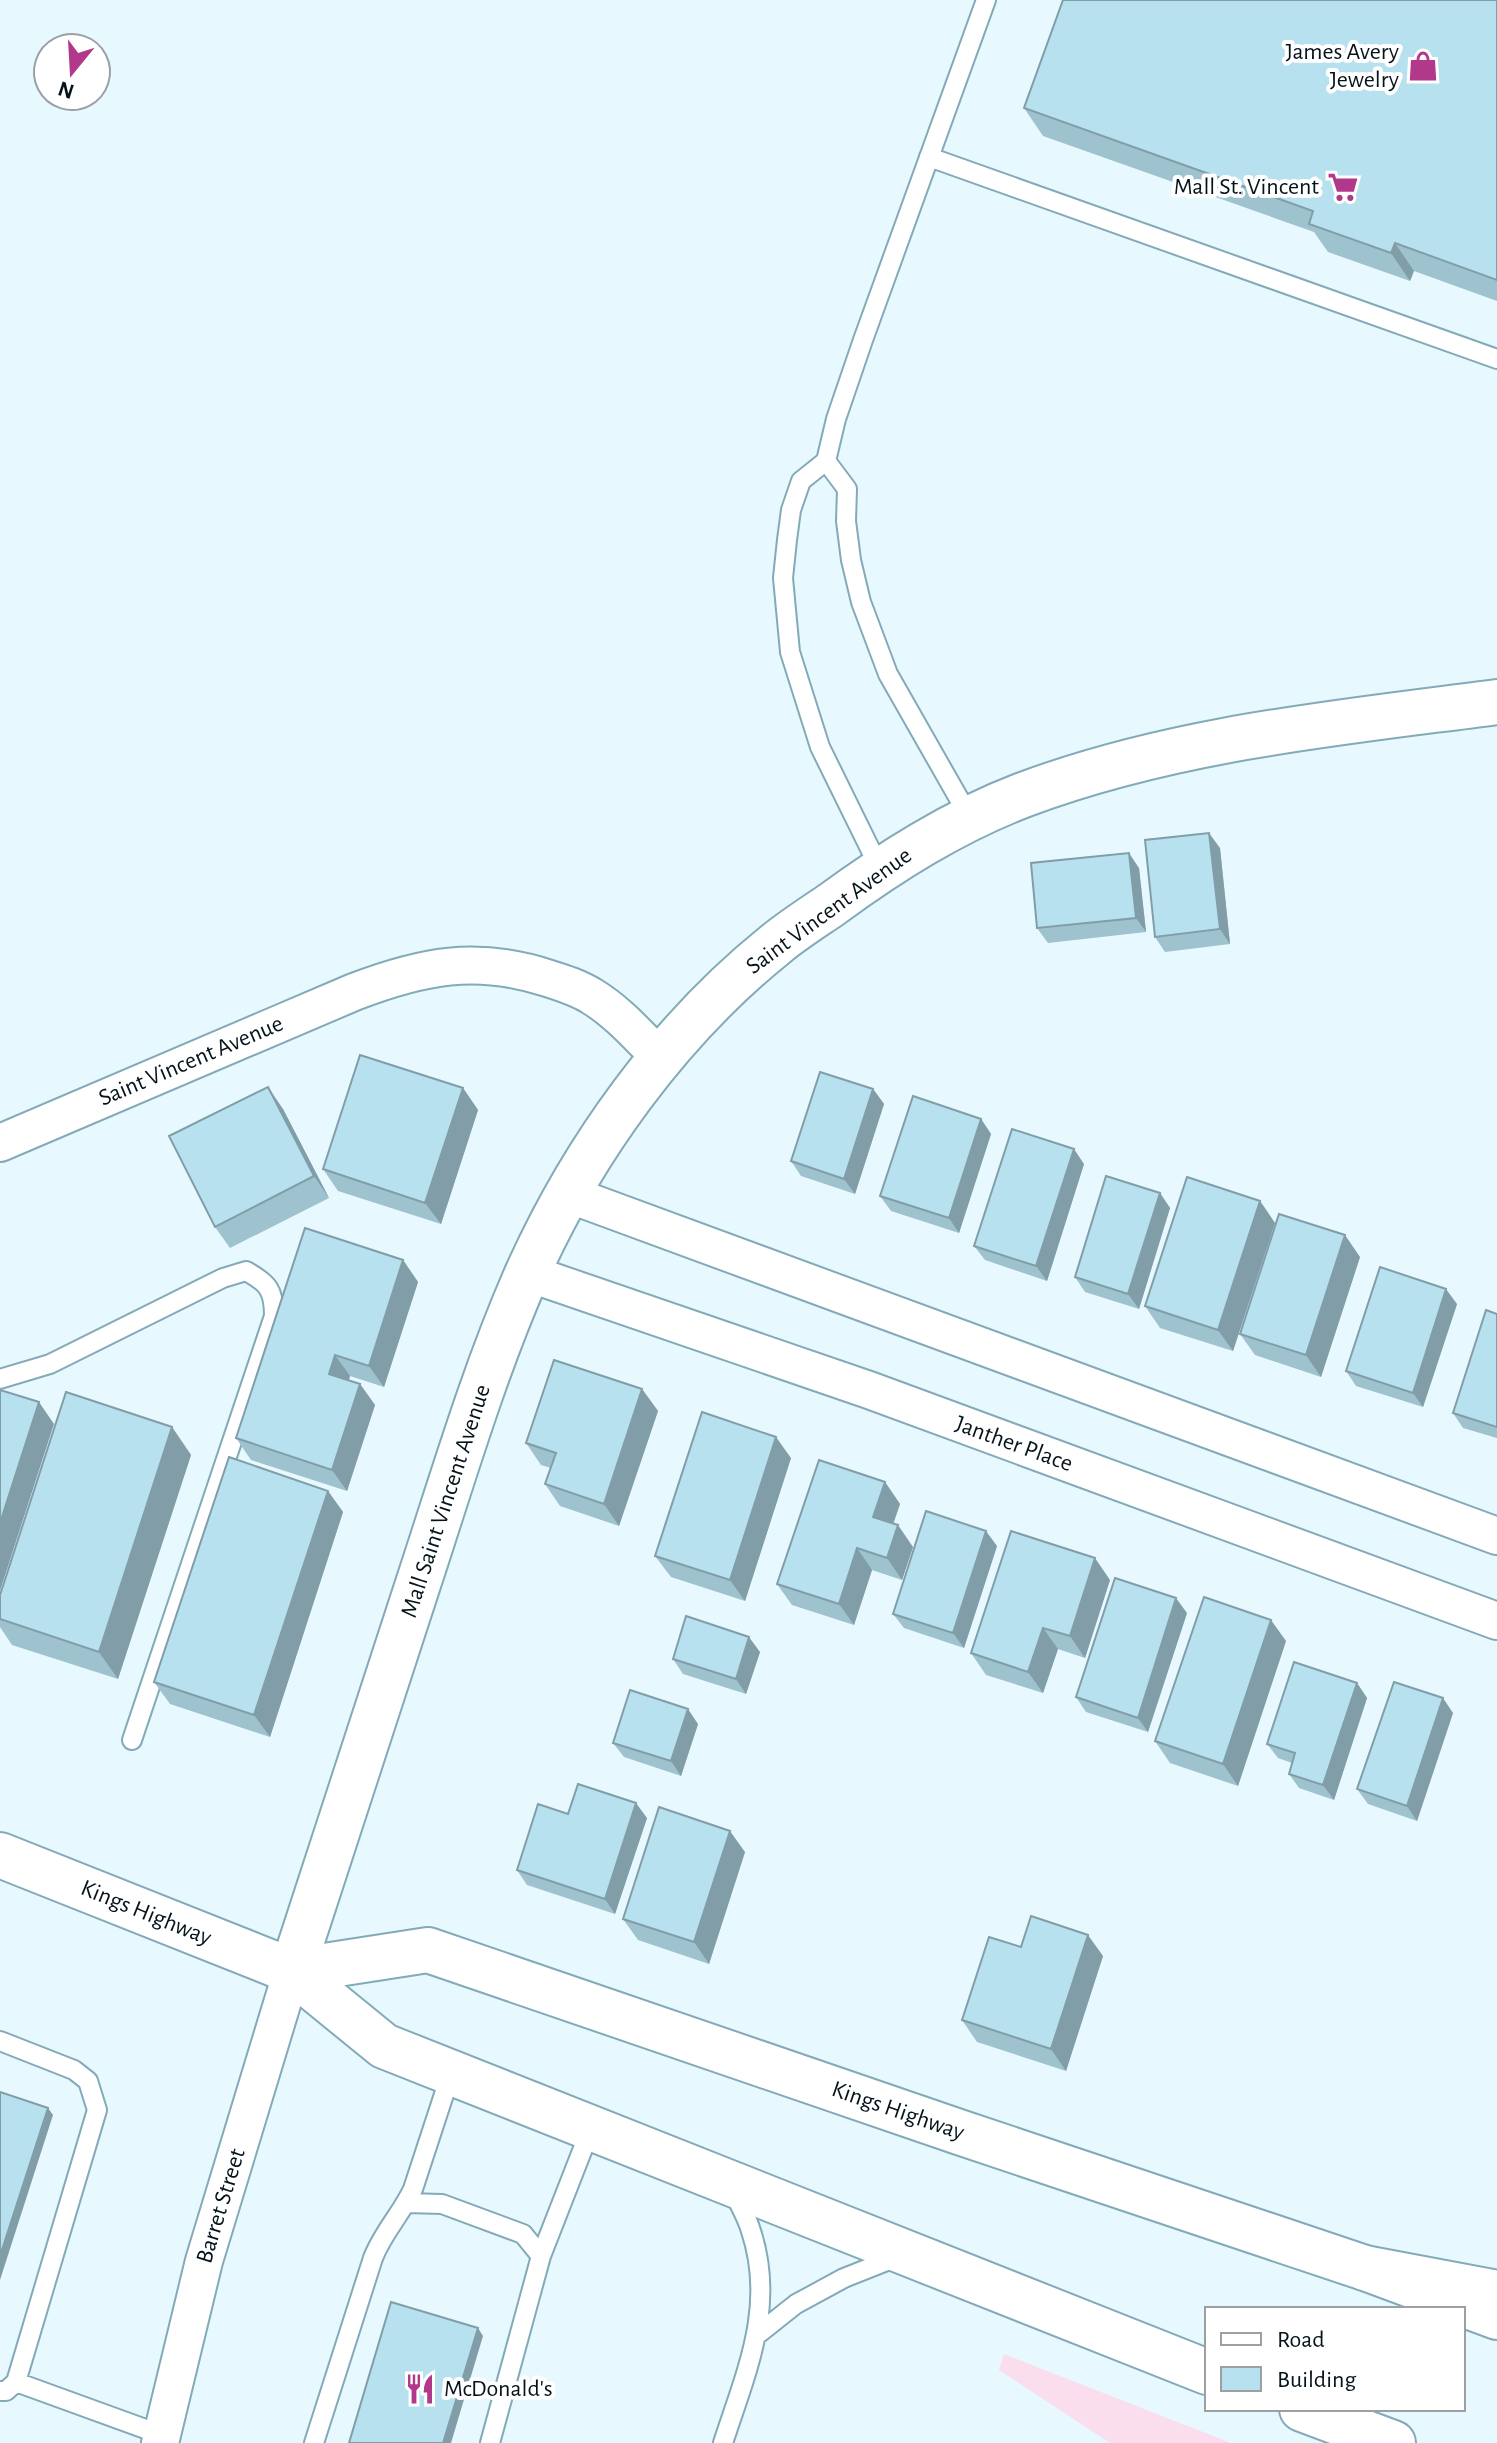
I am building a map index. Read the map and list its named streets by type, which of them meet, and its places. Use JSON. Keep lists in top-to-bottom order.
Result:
{
  "streets": {
    "main road": ["Saint Vincent Avenue", "Mall Saint Vincent Avenue", "Kings Highway"],
    "street": ["Janther Place", "Barret Street"]
  },
  "crossings": [
    ["Saint Vincent Avenue", "Mall Saint Vincent Avenue"],
    ["Janther Place", "Mall Saint Vincent Avenue"],
    ["Mall Saint Vincent Avenue", "Kings Highway"],
    ["Mall Saint Vincent Avenue", "Barret Street"],
    ["Kings Highway", "Barret Street"]
  ],
  "places": {
    "shop": ["James Avery Jewelry"],
    "supermarket": ["Mall St. Vincent"],
    "restaurant": ["McDonald's"]
  },
  "legend": ["Road", "Building"],
  "north": "bottom"
}
